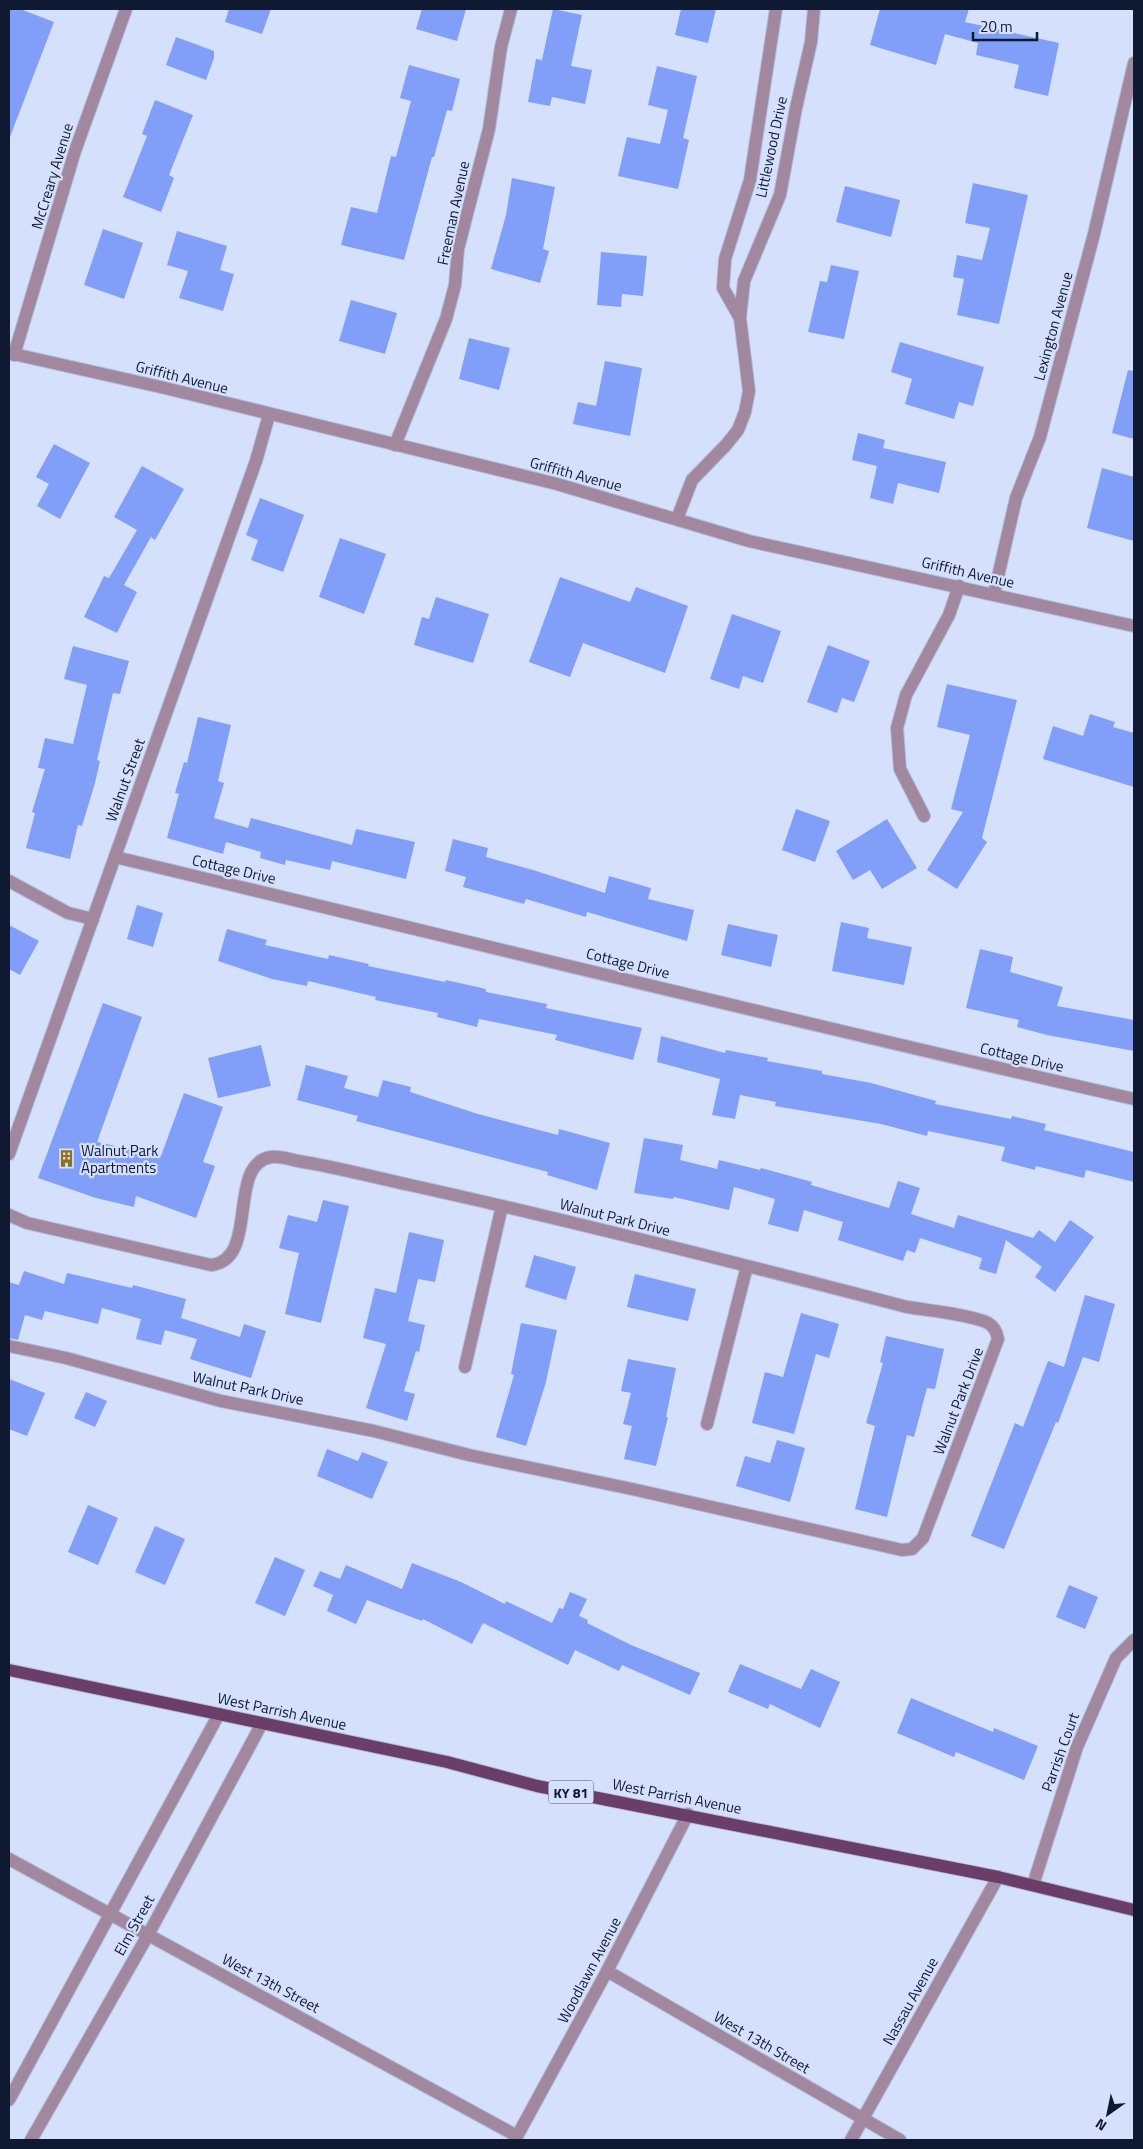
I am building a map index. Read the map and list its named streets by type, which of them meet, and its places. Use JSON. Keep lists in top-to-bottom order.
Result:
{
  "streets": {
    "main road": ["West Parrish Avenue", "KY 81"],
    "street": [
      "Littlewood Drive",
      "McCreary Avenue",
      "Freeman Avenue",
      "Lexington Avenue",
      "Griffith Avenue",
      "Walnut Street",
      "Cottage Drive",
      "Walnut Park Drive",
      "Parrish Court",
      "Elm Street",
      "Woodlawn Avenue",
      "West 13th Street",
      "Nassau Avenue"
    ]
  },
  "crossings": [
    ["Littlewood Drive", "Griffith Avenue"],
    ["McCreary Avenue", "Griffith Avenue"],
    ["Freeman Avenue", "Griffith Avenue"],
    ["Lexington Avenue", "Griffith Avenue"],
    ["Griffith Avenue", "Walnut Street"],
    ["Walnut Street", "Cottage Drive"],
    ["West Parrish Avenue", "Parrish Court"],
    ["West Parrish Avenue", "Elm Street"],
    ["West Parrish Avenue", "Woodlawn Avenue"],
    ["West Parrish Avenue", "Nassau Avenue"],
    ["Elm Street", "West 13th Street"],
    ["Woodlawn Avenue", "West 13th Street"],
    ["West 13th Street", "Nassau Avenue"]
  ],
  "places": {
    "building": ["Walnut Park Apartments"]
  },
  "scale_bar": "20 m",
  "north": "bottom left"
}
